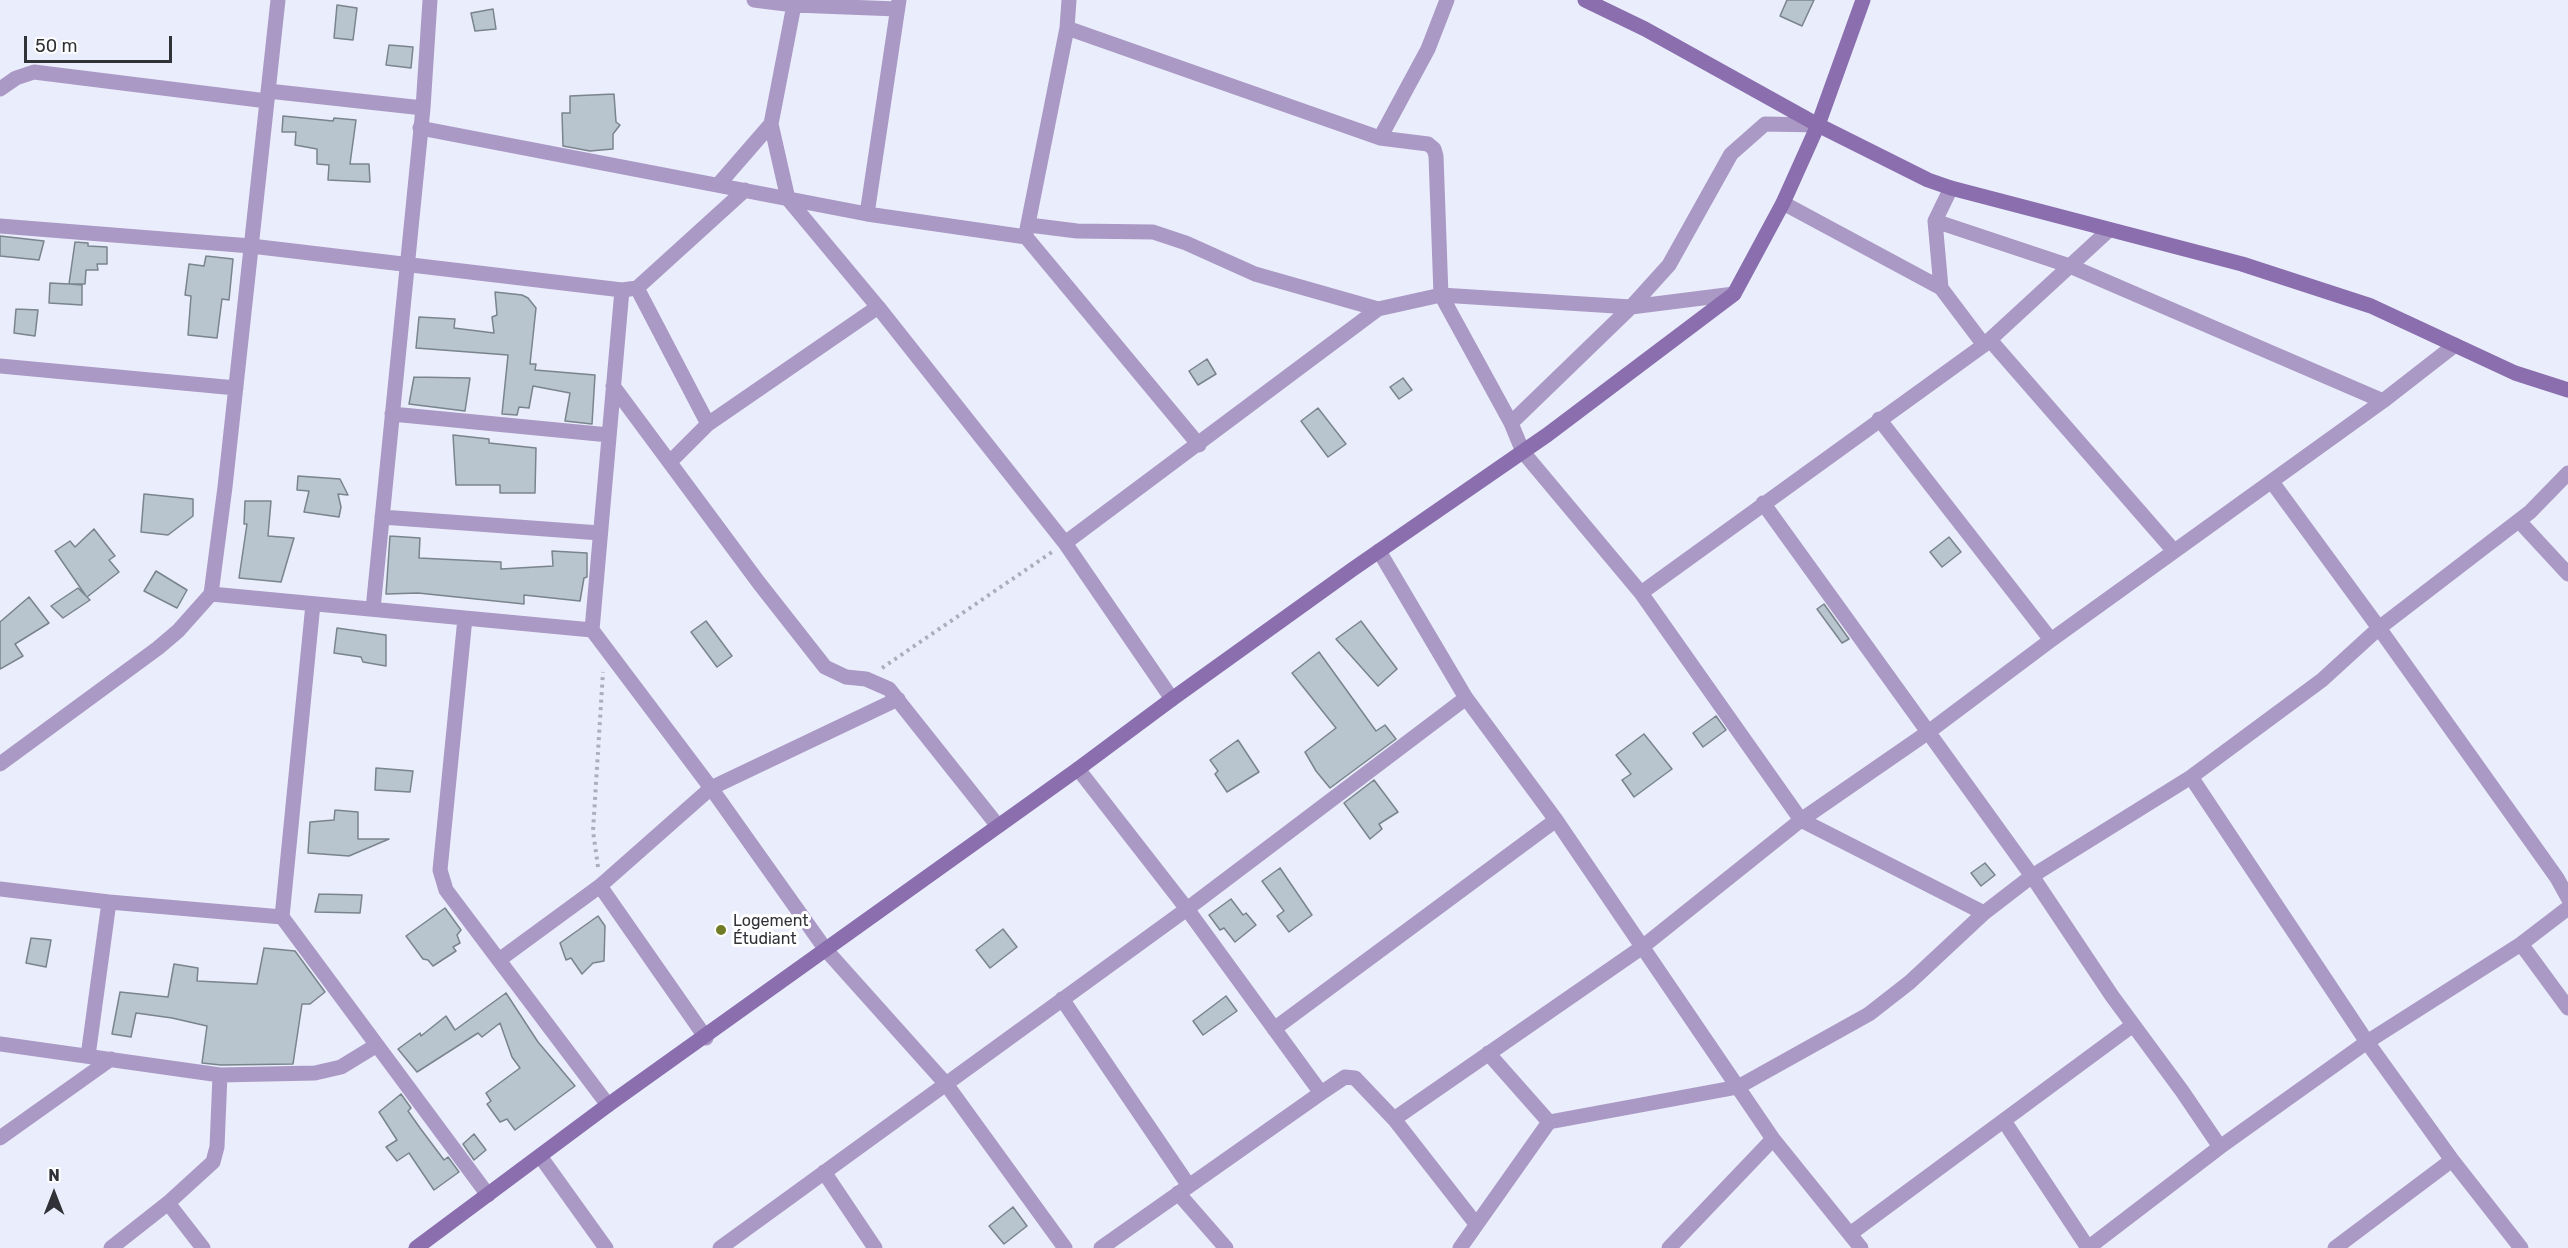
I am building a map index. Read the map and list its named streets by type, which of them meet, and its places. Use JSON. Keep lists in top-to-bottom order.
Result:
{
  "places": ["Logement Étudiant"],
  "scale_bar": "50 m",
  "north": "top"
}
